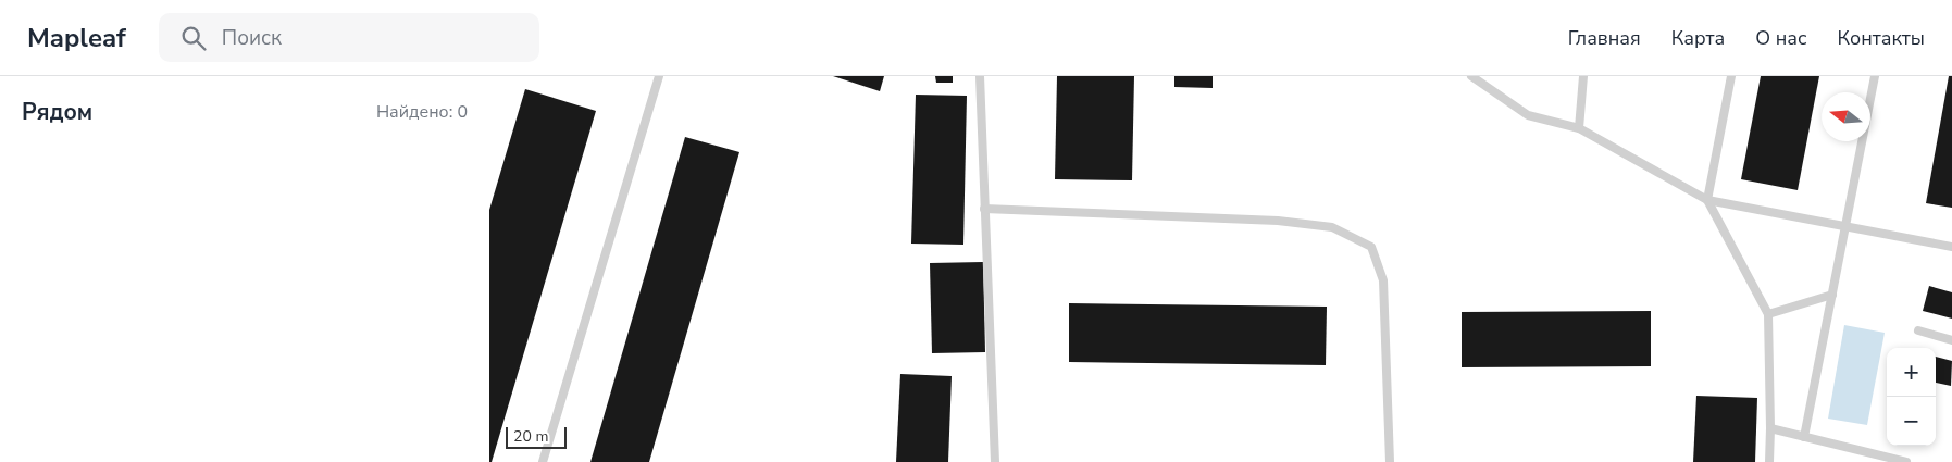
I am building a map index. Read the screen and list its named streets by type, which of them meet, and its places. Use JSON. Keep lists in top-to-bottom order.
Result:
{
  "scale_bar": "20 m",
  "north": "left",
  "page": {
    "header": "Mapleaf",
    "search": "Поиск",
    "nav": [
      "Главная",
      "Карта",
      "О нас",
      "Контакты"
    ],
    "heading": ["Рядом", "Найдено: 0"],
    "map_buttons": ["+", "−"],
    "scale": "20 m"
  }
}
